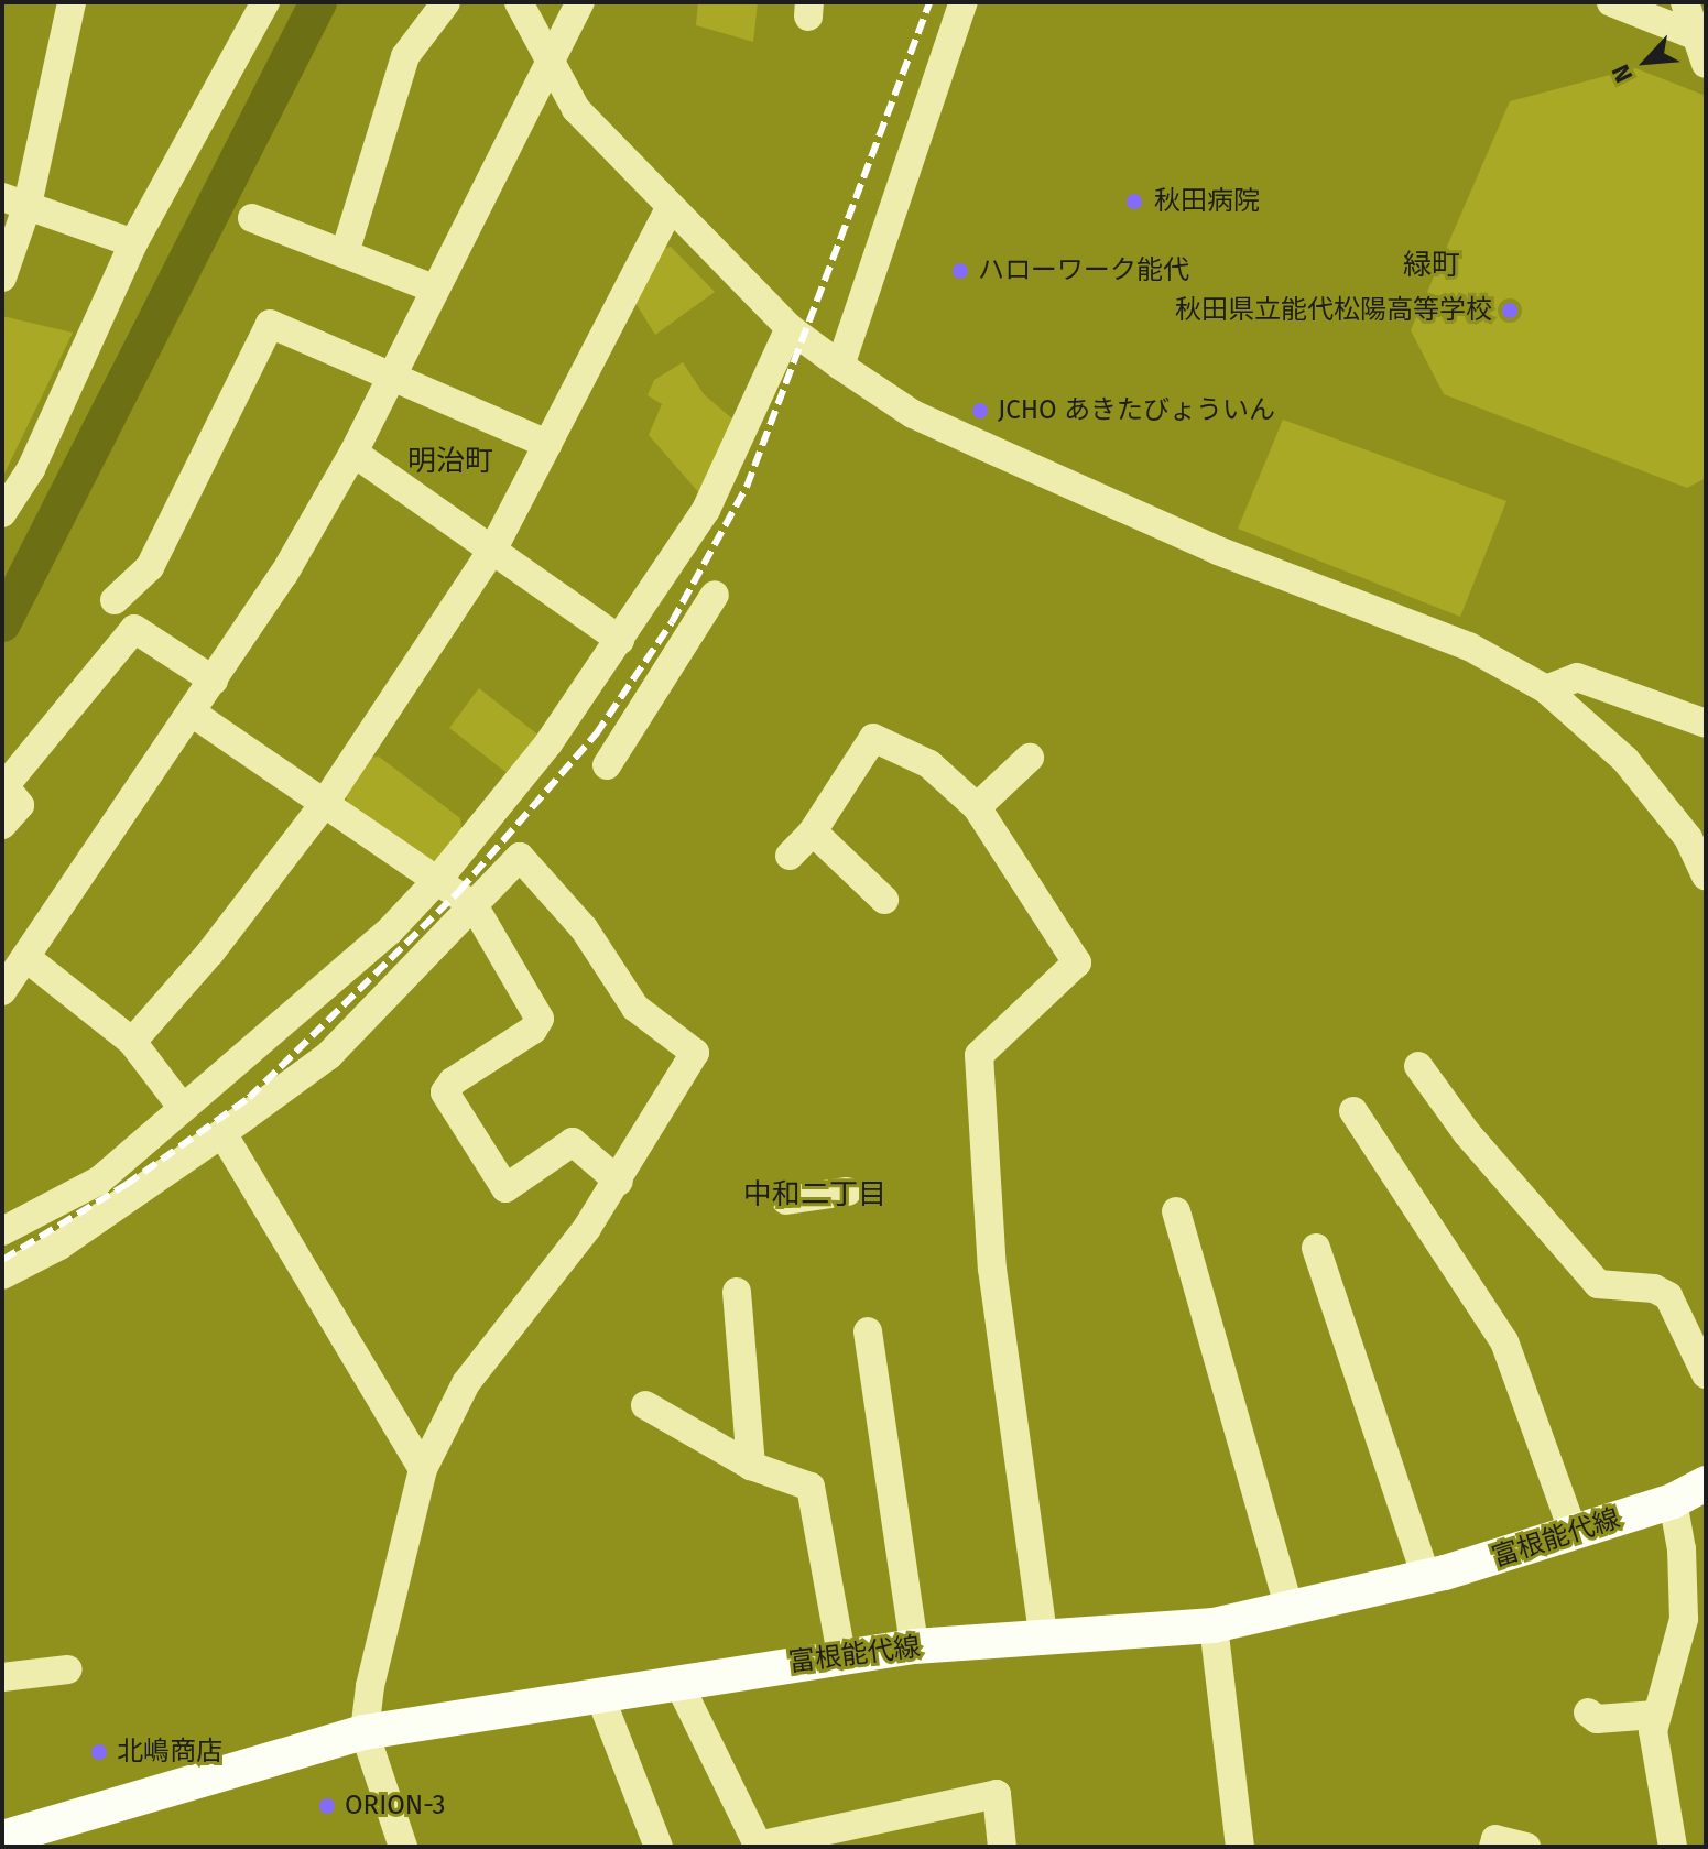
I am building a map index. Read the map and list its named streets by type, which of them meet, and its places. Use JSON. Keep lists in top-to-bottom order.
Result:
{
  "streets": {
    "main road": ["富根能代線"]
  },
  "districts": ["緑町", "明治町", "中和二丁目"],
  "places": [
    "秋田病院",
    "ハローワーク能代",
    "秋田県立能代松陽高等学校",
    "JCHO あきたびょういん",
    "北嶋商店",
    "ORION-3"
  ],
  "north": "bottom left"
}
